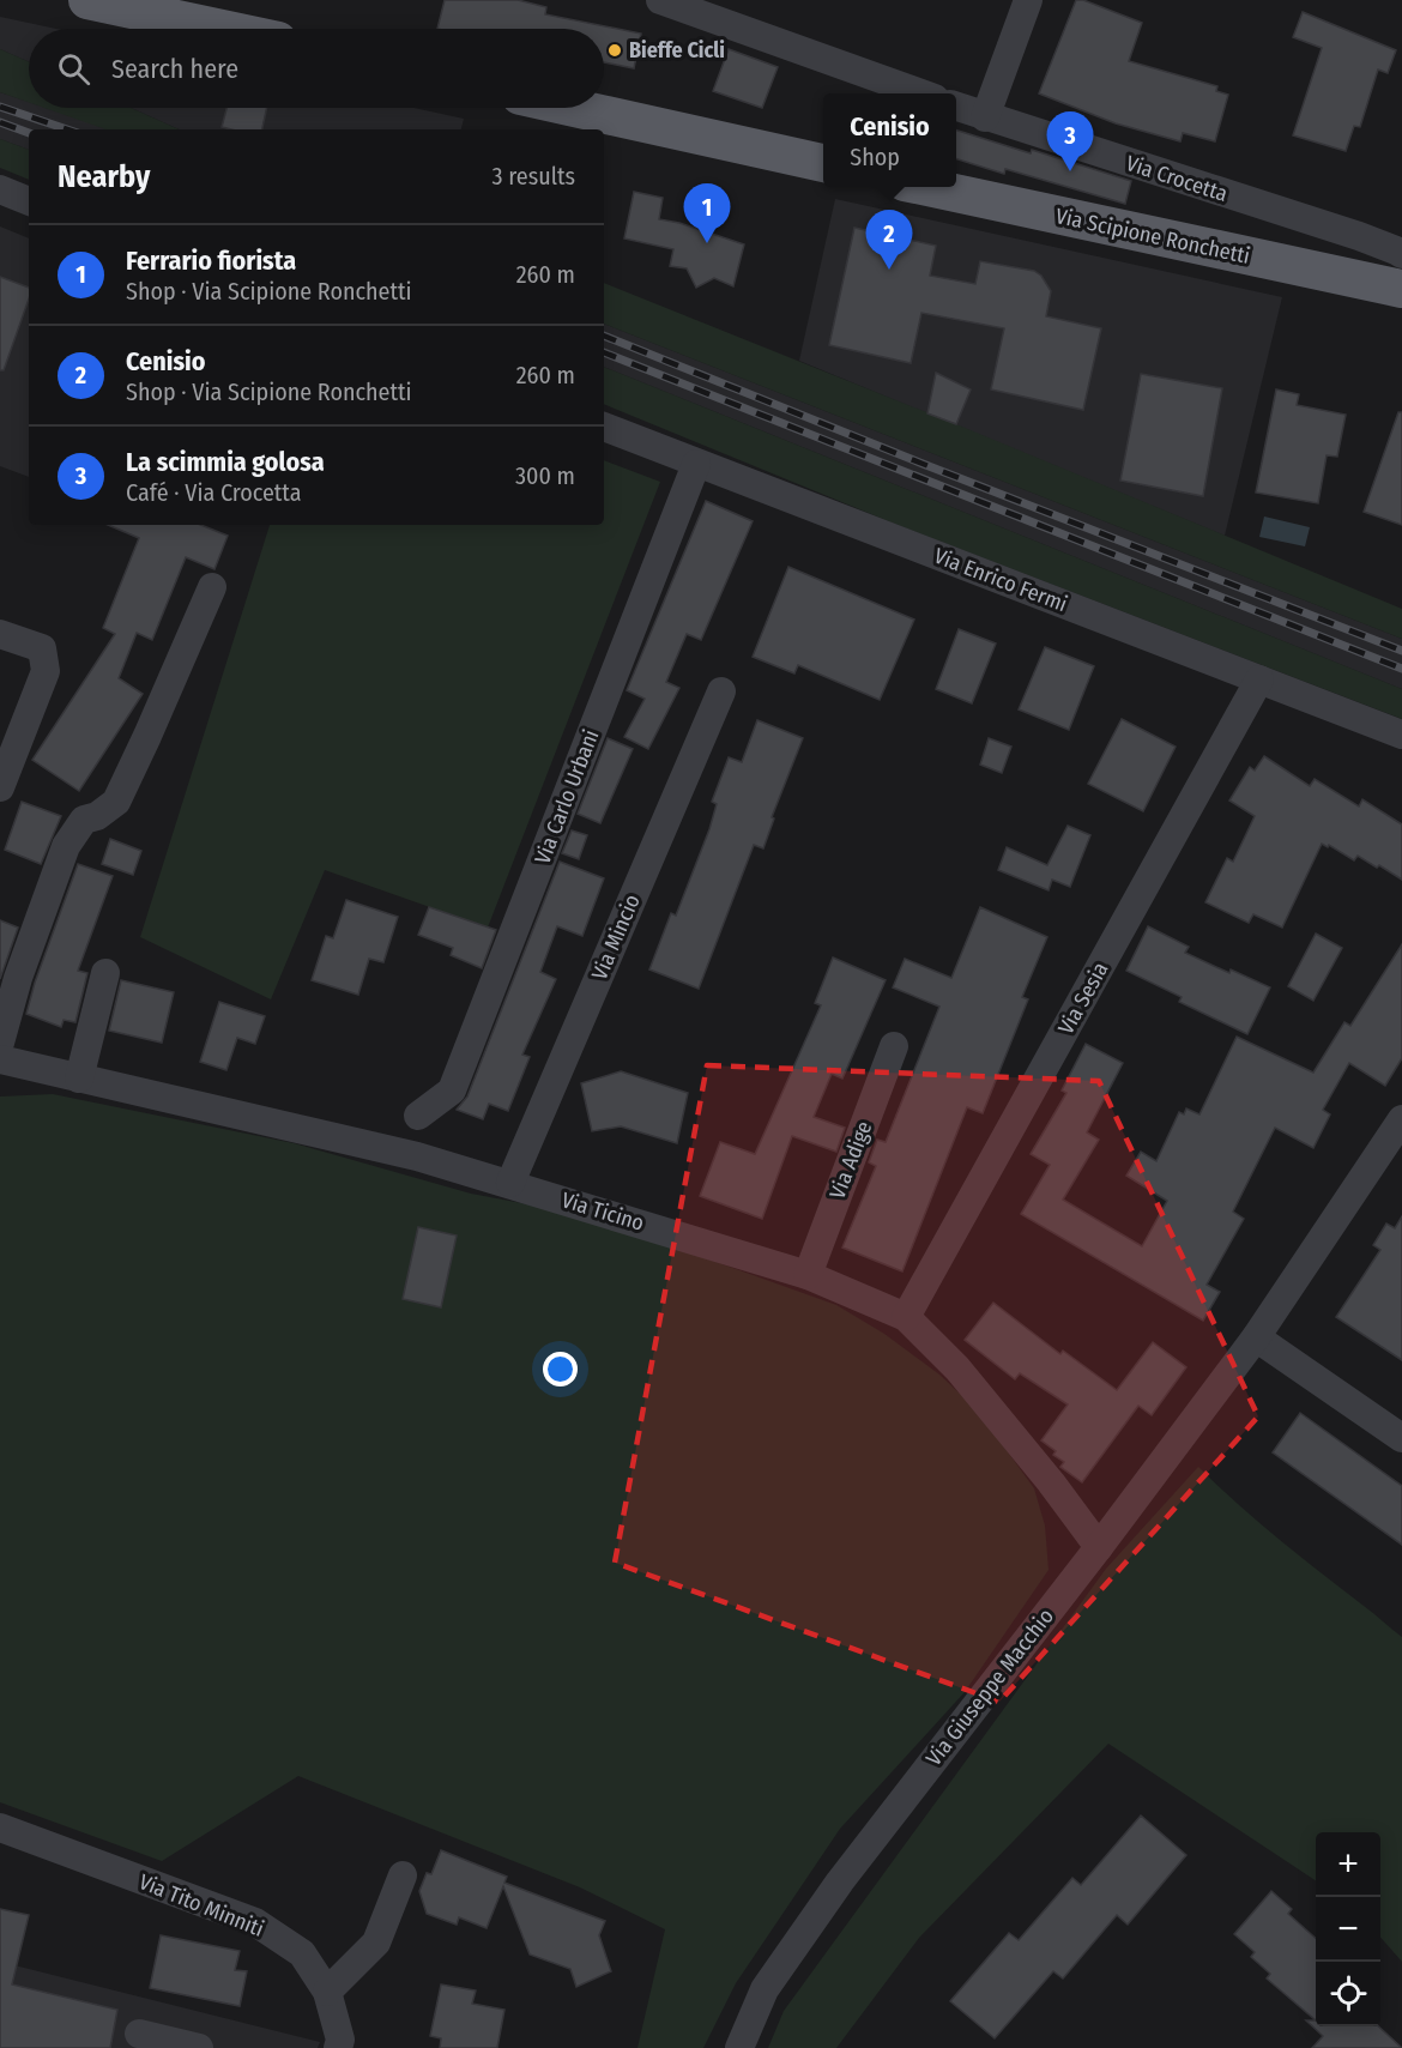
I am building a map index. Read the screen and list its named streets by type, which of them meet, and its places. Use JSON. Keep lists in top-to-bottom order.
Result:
{
  "streets": {
    "main road": ["Via Scipione Ronchetti"],
    "street": [
      "Via Crocetta",
      "Via Enrico Fermi",
      "Via Carlo Urbani",
      "Via Mincio",
      "Via Sesia",
      "Via Adige",
      "Via Ticino",
      "Via Giuseppe Macchio",
      "Via Tito Minniti"
    ]
  },
  "crossings": [
    ["Via Enrico Fermi", "Via Carlo Urbani"],
    ["Via Enrico Fermi", "Via Sesia"],
    ["Via Mincio", "Via Ticino"],
    ["Via Sesia", "Via Ticino"],
    ["Via Adige", "Via Ticino"],
    ["Via Ticino", "Via Giuseppe Macchio"]
  ],
  "places": ["Bieffe Cicli"],
  "page": {
    "search": "Search here",
    "popup": ["Cenisio", "Shop"],
    "pins": ["3", "1", "2"],
    "heading": ["Nearby", "3 results"],
    "list": [
      {
        "mark": "1",
        "name": "Ferrario fiorista",
        "note": "Shop · Via Scipione Ronchetti",
        "value": "260 m"
      },
      {
        "mark": "2",
        "name": "Cenisio",
        "note": "Shop · Via Scipione Ronchetti",
        "value": "260 m"
      },
      {
        "mark": "3",
        "name": "La scimmia golosa",
        "note": "Café · Via Crocetta",
        "value": "300 m"
      }
    ],
    "map_buttons": ["+", "−"]
  }
}
